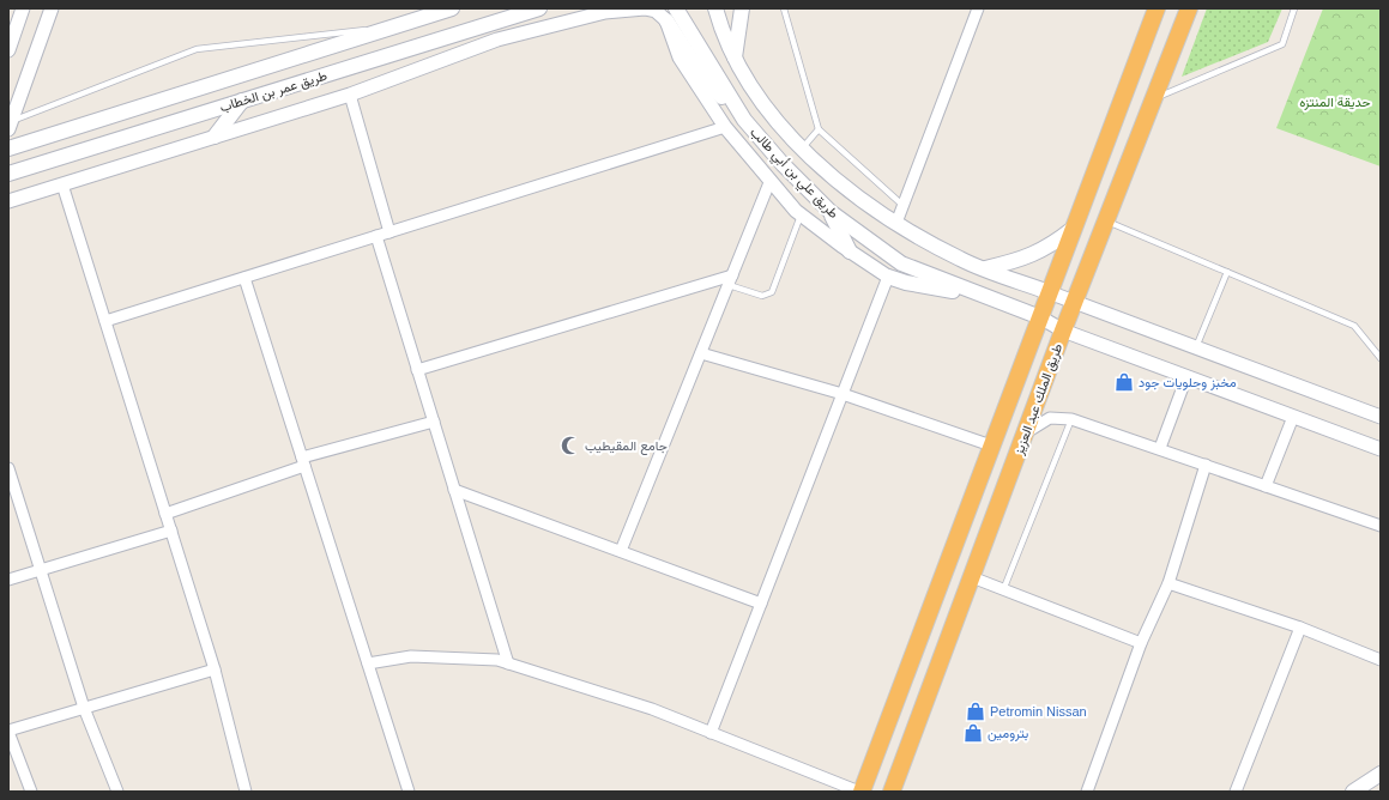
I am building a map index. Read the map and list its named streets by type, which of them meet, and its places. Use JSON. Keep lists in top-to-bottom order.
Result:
{
  "streets": {
    "highway": ["طريق الملك عبد العزيز"],
    "main road": ["طريق عمر بن الخطاب", "طريق علي بن أبي طالب"]
  },
  "crossings": [
    ["طريق علي بن أبي طالب", "طريق الملك عبد العزيز"]
  ],
  "parks": ["حديقة المنتزه"],
  "places": {
    "shop": ["مخبز وحلويات جود", "Petromin Nissan", "بترومين"],
    "mosque": ["جامع المقيطيب"]
  }
}
